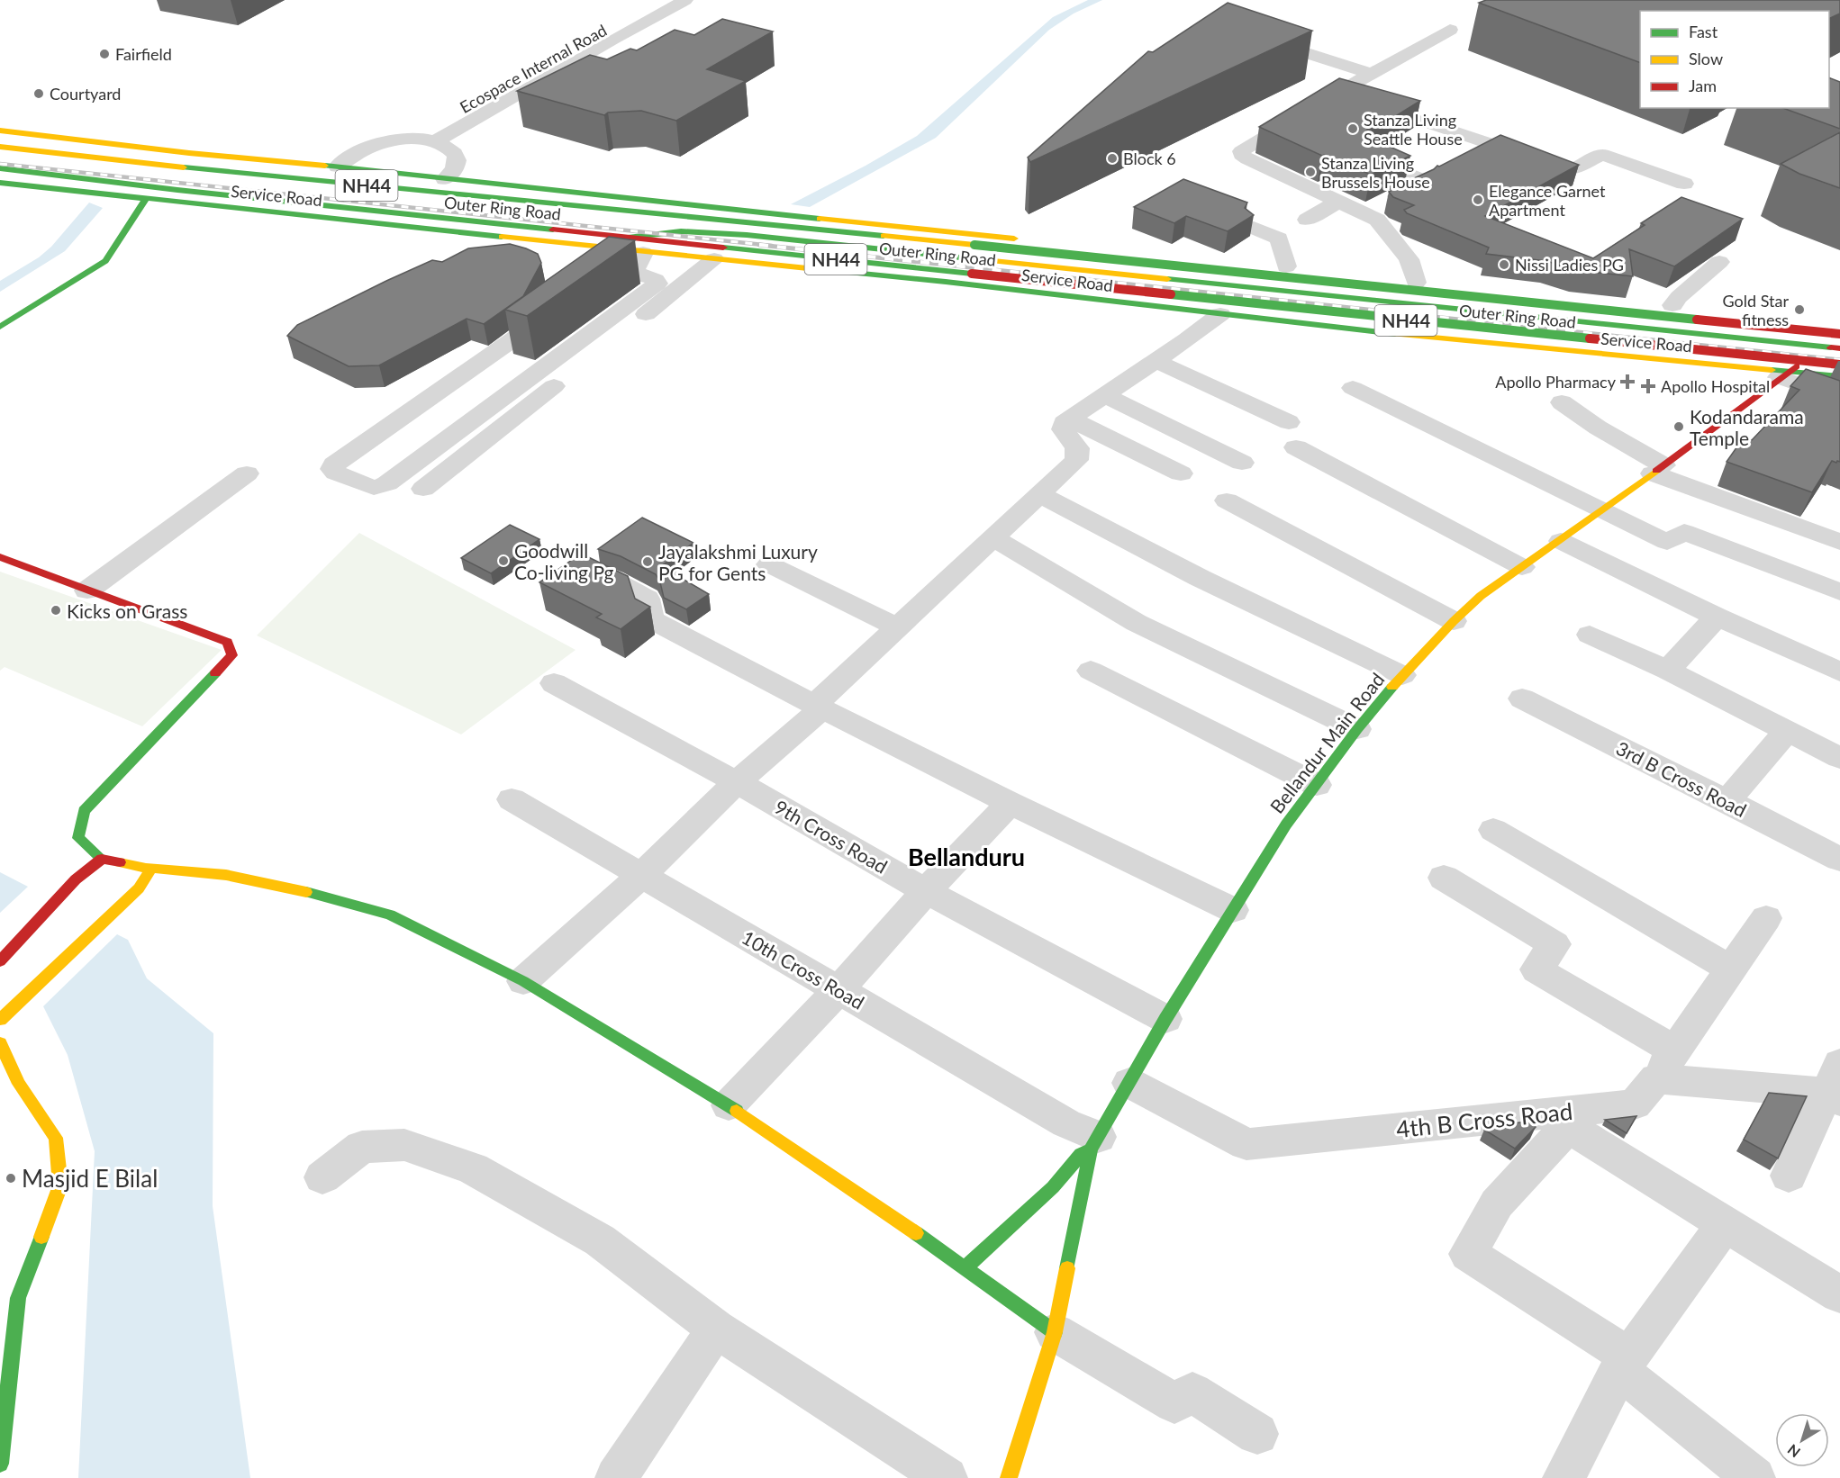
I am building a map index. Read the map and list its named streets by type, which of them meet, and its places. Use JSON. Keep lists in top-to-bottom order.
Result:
{
  "streets": {
    "main road": [
      "NH44",
      "Service Road",
      "Outer Ring Road",
      "Bellandur Main Road"
    ],
    "street": [
      "Ecospace Internal Road",
      "3rd B Cross Road",
      "9th Cross Road",
      "10th Cross Road",
      "4th B Cross Road"
    ]
  },
  "crossings": [
    ["Ecospace Internal Road", "Outer Ring Road"],
    ["Service Road", "Outer Ring Road"],
    ["Service Road", "Bellandur Main Road"],
    ["Bellandur Main Road", "9th Cross Road"],
    ["Bellandur Main Road", "10th Cross Road"],
    ["Bellandur Main Road", "4th B Cross Road"]
  ],
  "districts": ["Bellanduru"],
  "places": {
    "other": [
      "Fairfield",
      "Courtyard",
      "Stanza Living Seattle House",
      "Block 6",
      "Stanza Living Brussels House",
      "Elegance Garnet Apartment",
      "Nissi Ladies PG",
      "Gold Star fitness",
      "Kodandarama Temple",
      "Goodwill Co-living Pg",
      "Jayalakshmi Luxury PG for Gents",
      "Kicks on Grass",
      "Masjid E Bilal"
    ],
    "health": ["Apollo Pharmacy", "Apollo Hospital"]
  },
  "legend": ["Fast", "Slow", "Jam"],
  "north": "bottom left"
}
